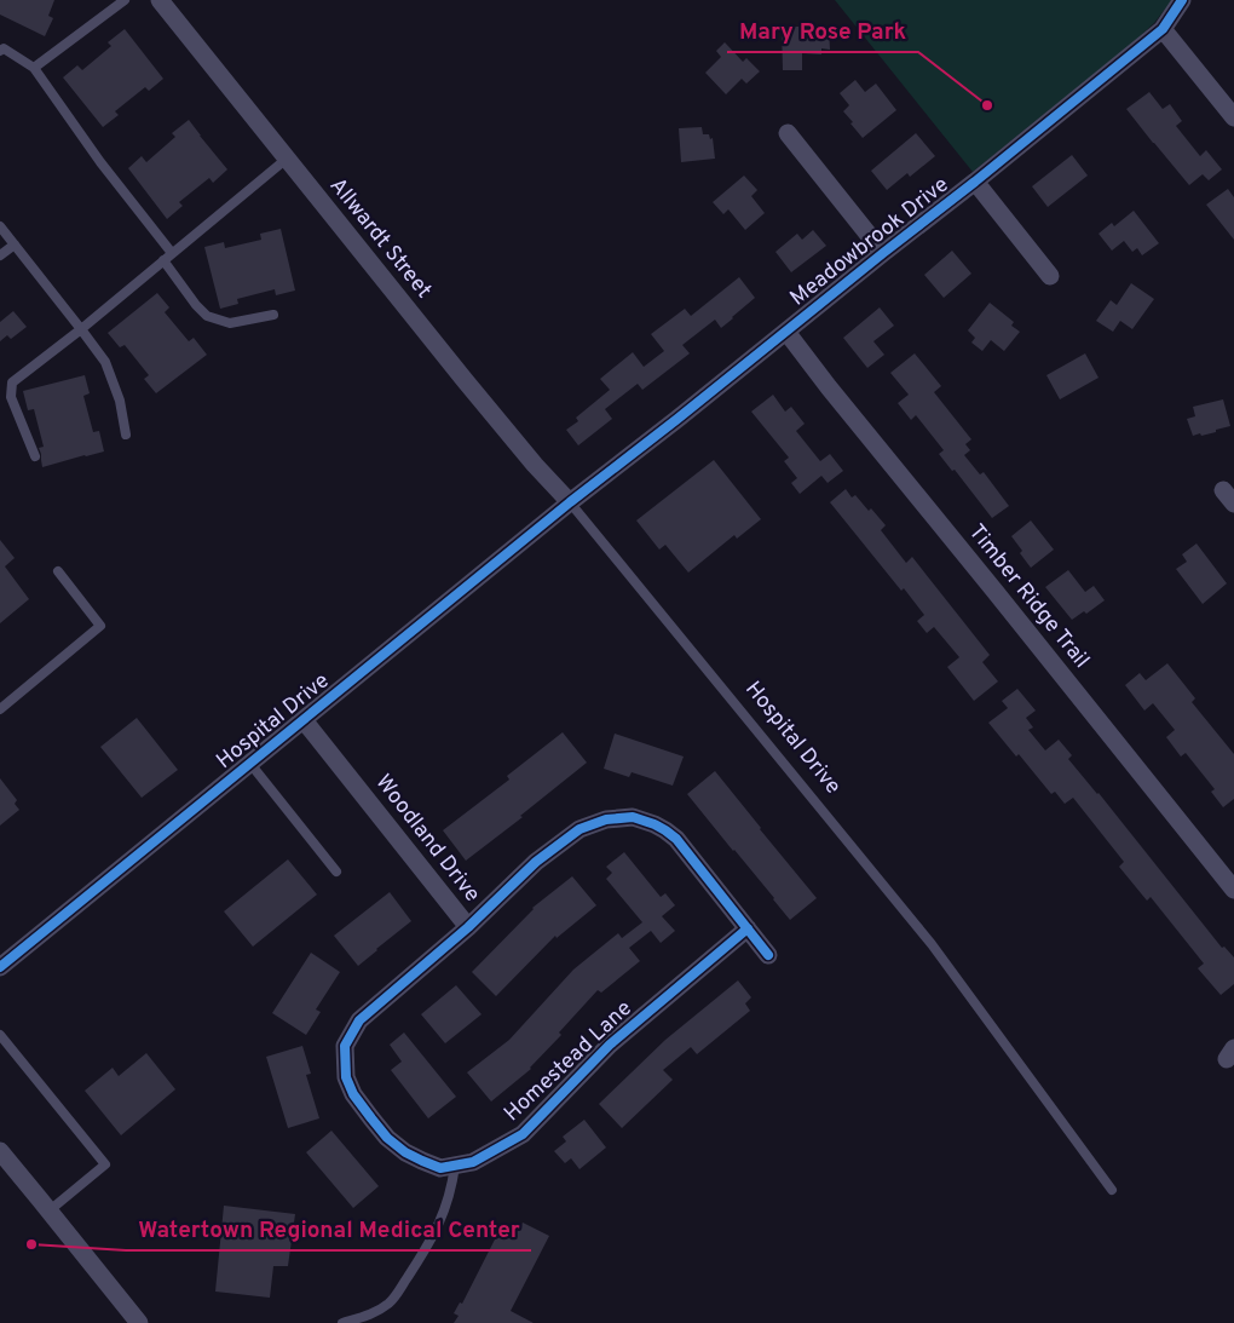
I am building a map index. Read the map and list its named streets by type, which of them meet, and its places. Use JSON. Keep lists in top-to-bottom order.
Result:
{
  "streets": {
    "street": [
      "Allwardt Street",
      "Meadowbrook Drive",
      "Timber Ridge Trail",
      "Hospital Drive",
      "Woodland Drive",
      "Homestead Lane"
    ]
  },
  "crossings": [
    ["Allwardt Street", "Meadowbrook Drive"],
    ["Allwardt Street", "Hospital Drive"],
    ["Meadowbrook Drive", "Timber Ridge Trail"],
    ["Meadowbrook Drive", "Hospital Drive"],
    ["Hospital Drive", "Woodland Drive"],
    ["Woodland Drive", "Homestead Lane"]
  ],
  "places": ["Mary Rose Park", "Watertown Regional Medical Center"]
}
